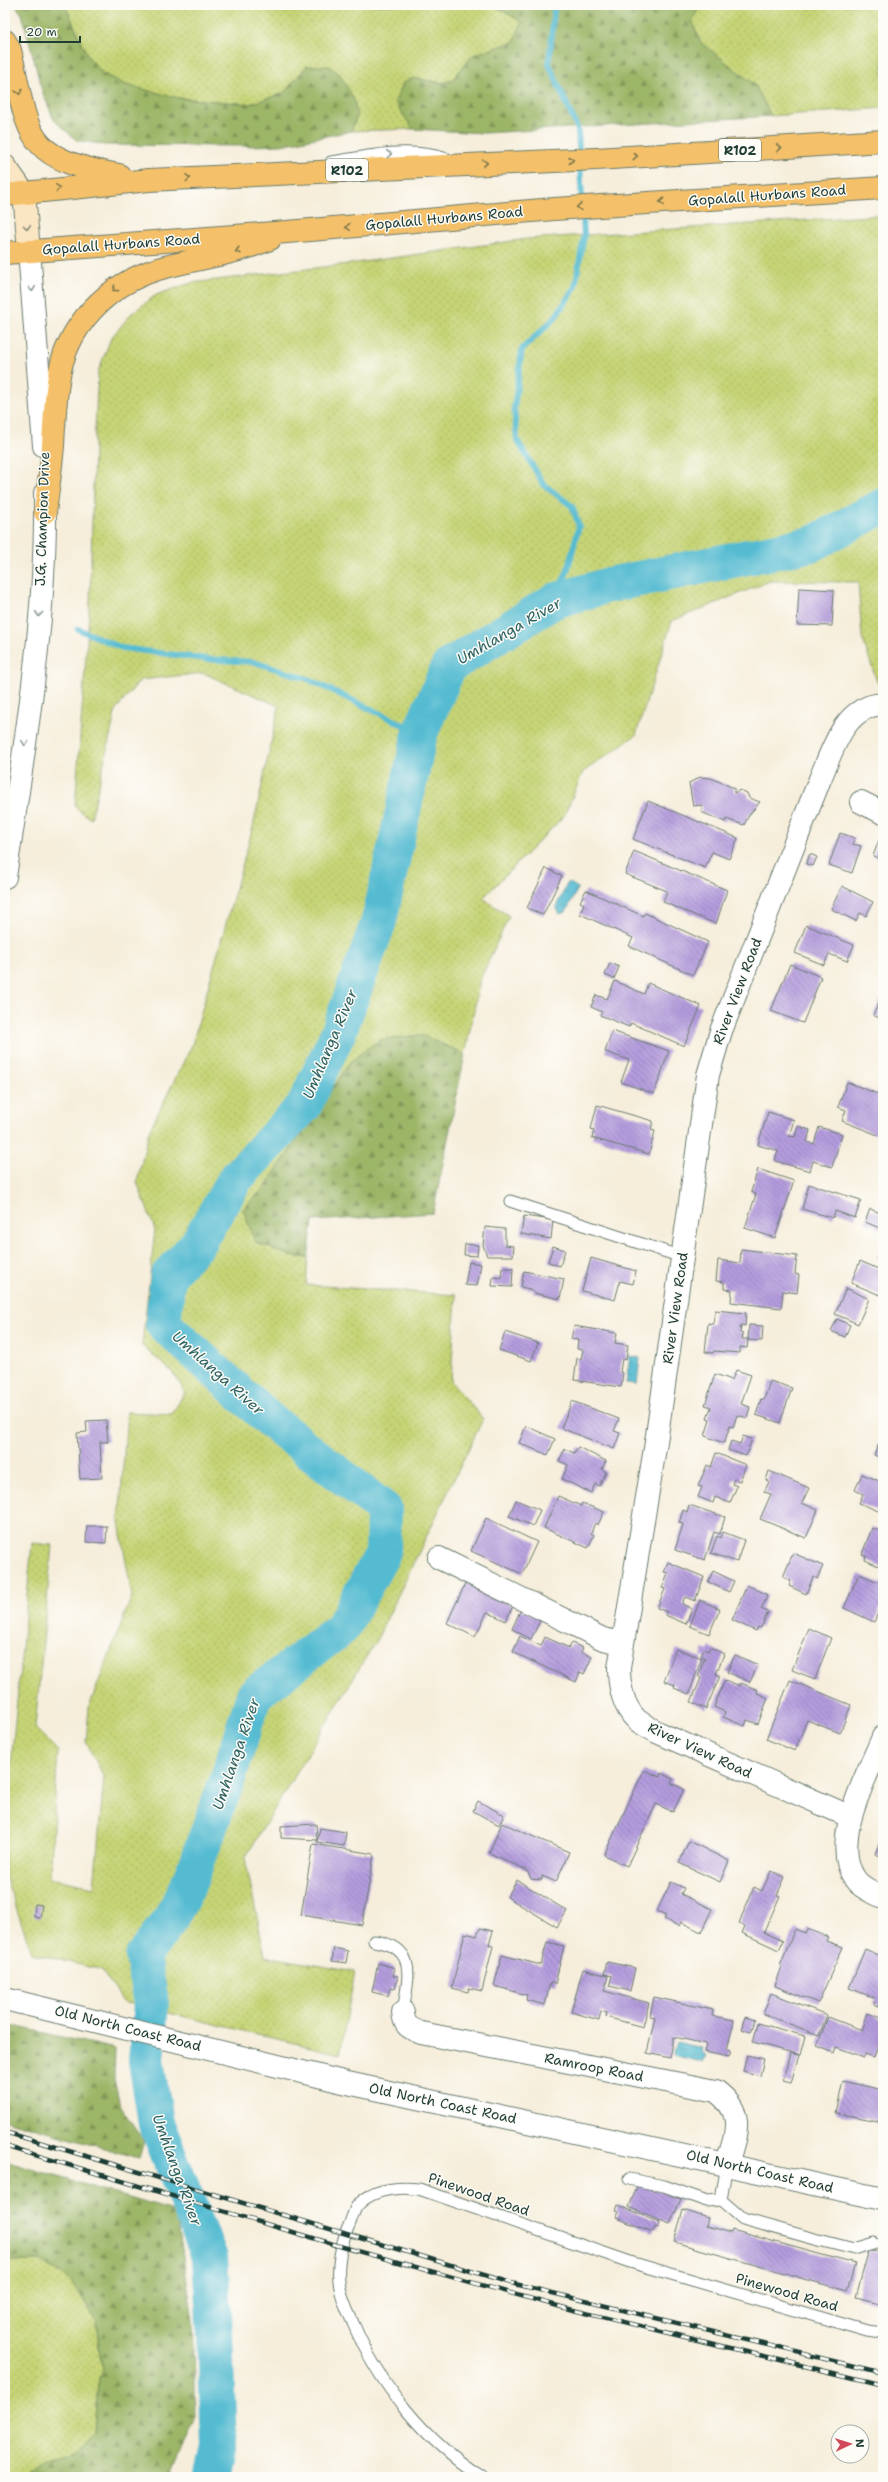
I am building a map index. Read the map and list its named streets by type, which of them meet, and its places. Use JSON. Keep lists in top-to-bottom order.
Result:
{
  "streets": {
    "main road": ["R102", "Gopalall Hurbans Road", "J.G. Champion Drive"],
    "street": ["River View Road", "Old North Coast Road", "Ramroop Road"],
    "lane": ["Pinewood Road"]
  },
  "crossings": [
    ["R102", "J.G. Champion Drive"],
    ["Gopalall Hurbans Road", "J.G. Champion Drive"],
    ["Old North Coast Road", "Ramroop Road"]
  ],
  "one_way": ["J.G. Champion Drive"],
  "water": ["Umhlanga River"],
  "scale_bar": "20 m",
  "north": "right"
}
